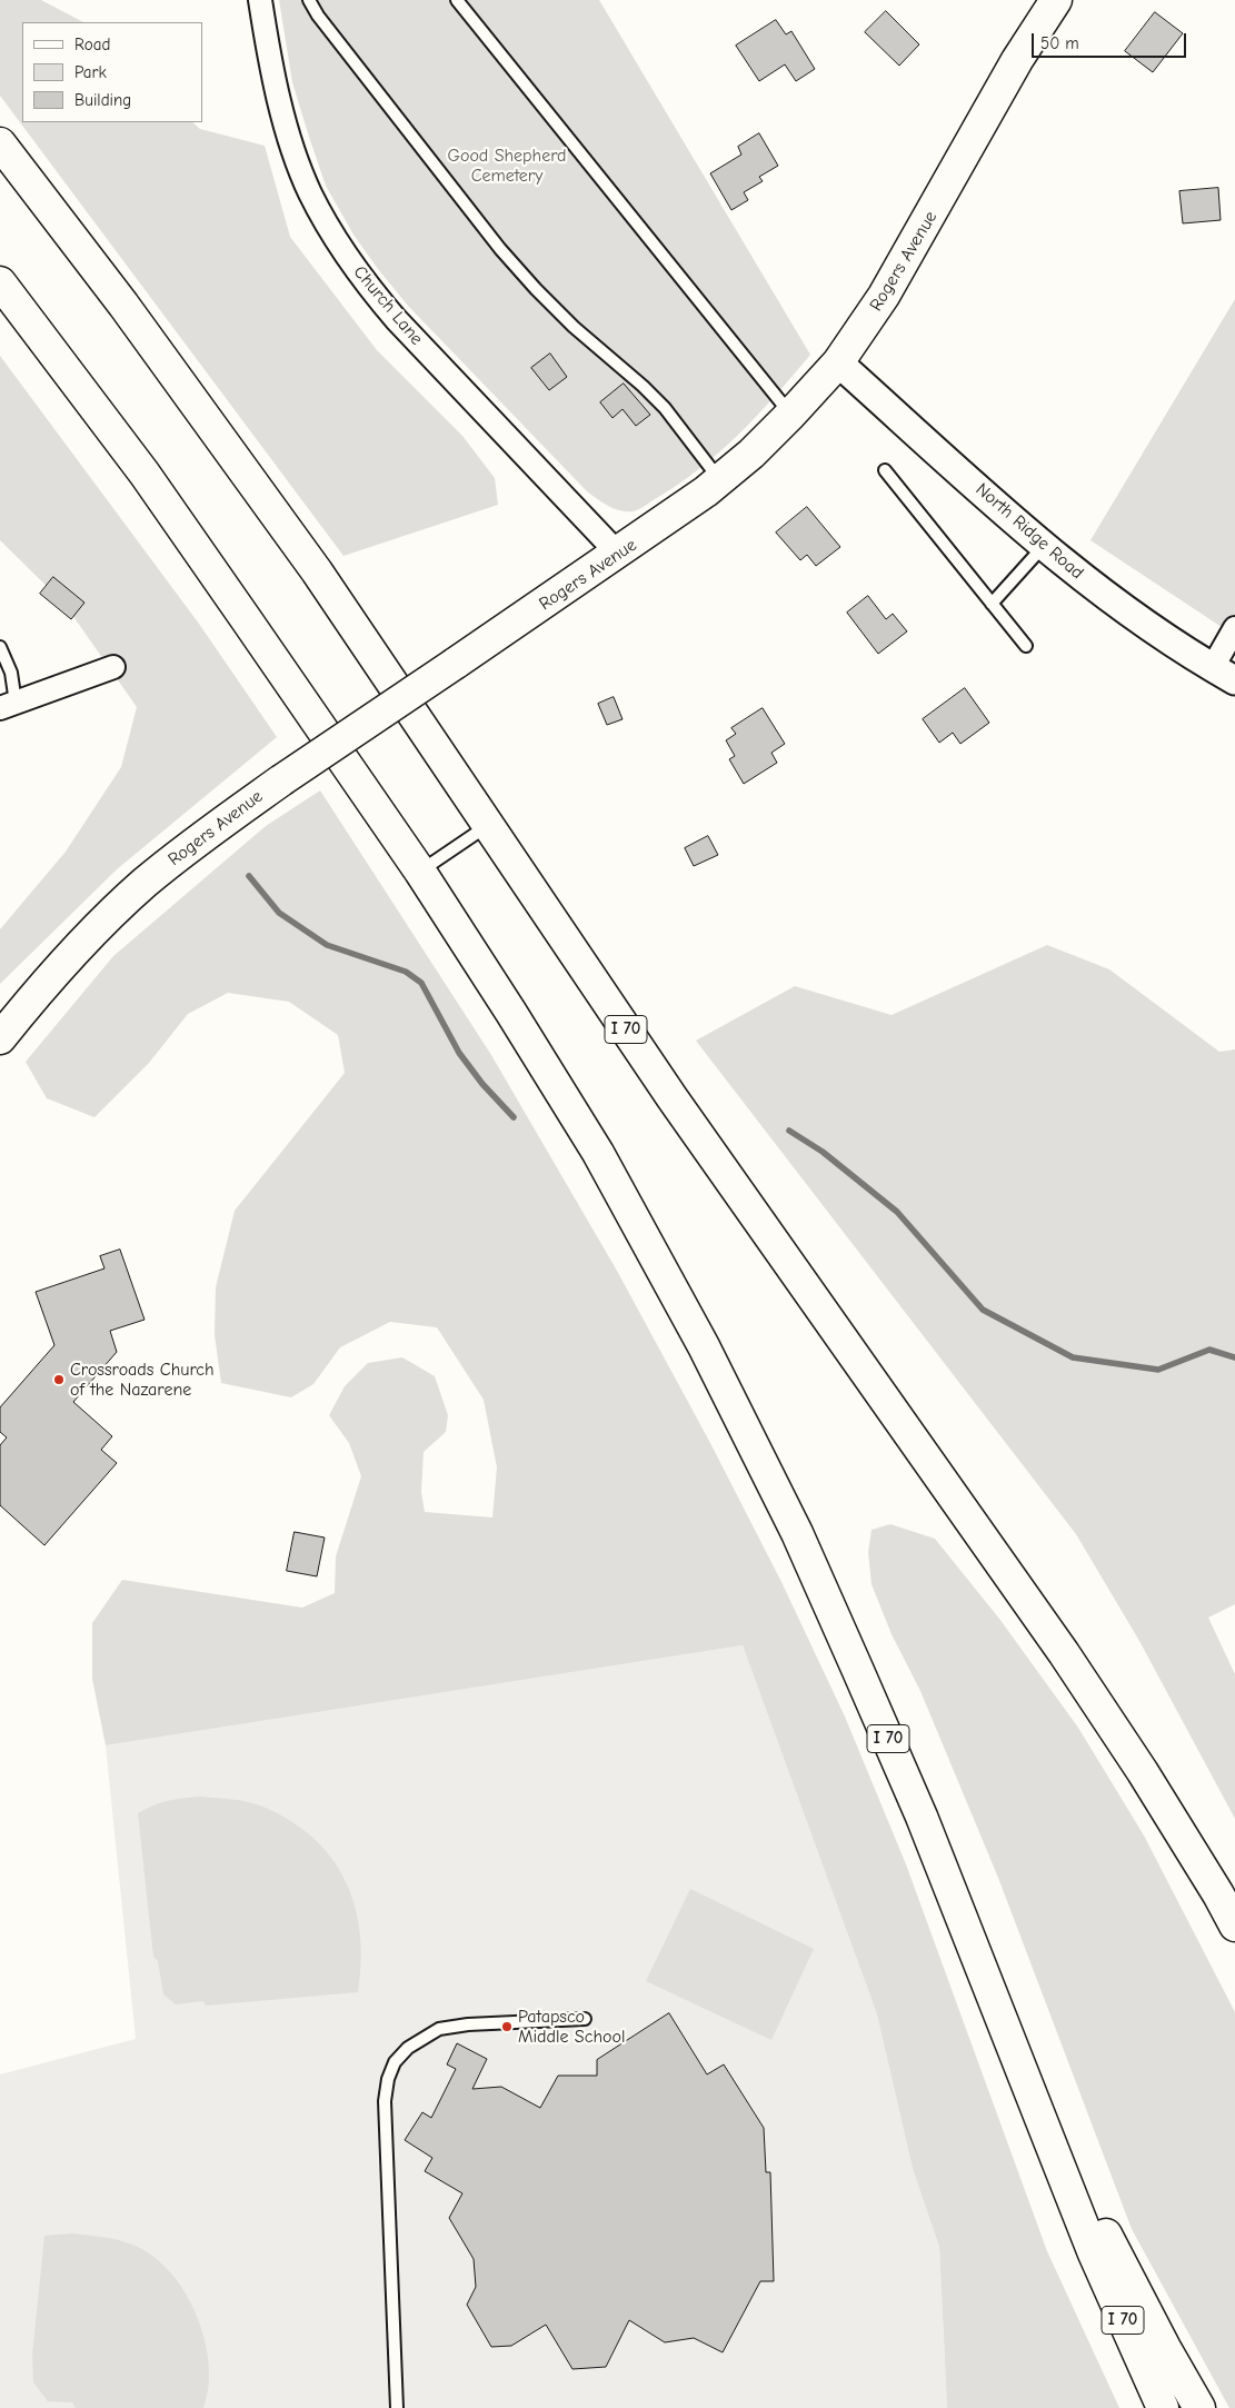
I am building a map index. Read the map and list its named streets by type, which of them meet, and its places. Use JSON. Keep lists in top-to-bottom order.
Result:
{
  "streets": {
    "main road": ["Rogers Avenue", "I 70"],
    "street": ["Church Lane", "North Ridge Road"]
  },
  "crossings": [
    ["Rogers Avenue", "Church Lane"],
    ["Rogers Avenue", "North Ridge Road"]
  ],
  "parks": ["Good Shepherd Cemetery"],
  "places": ["Crossroads Church of the Nazarene", "Patapsco Middle School"],
  "legend": ["Road", "Park", "Building"],
  "scale_bar": "50 m"
}
